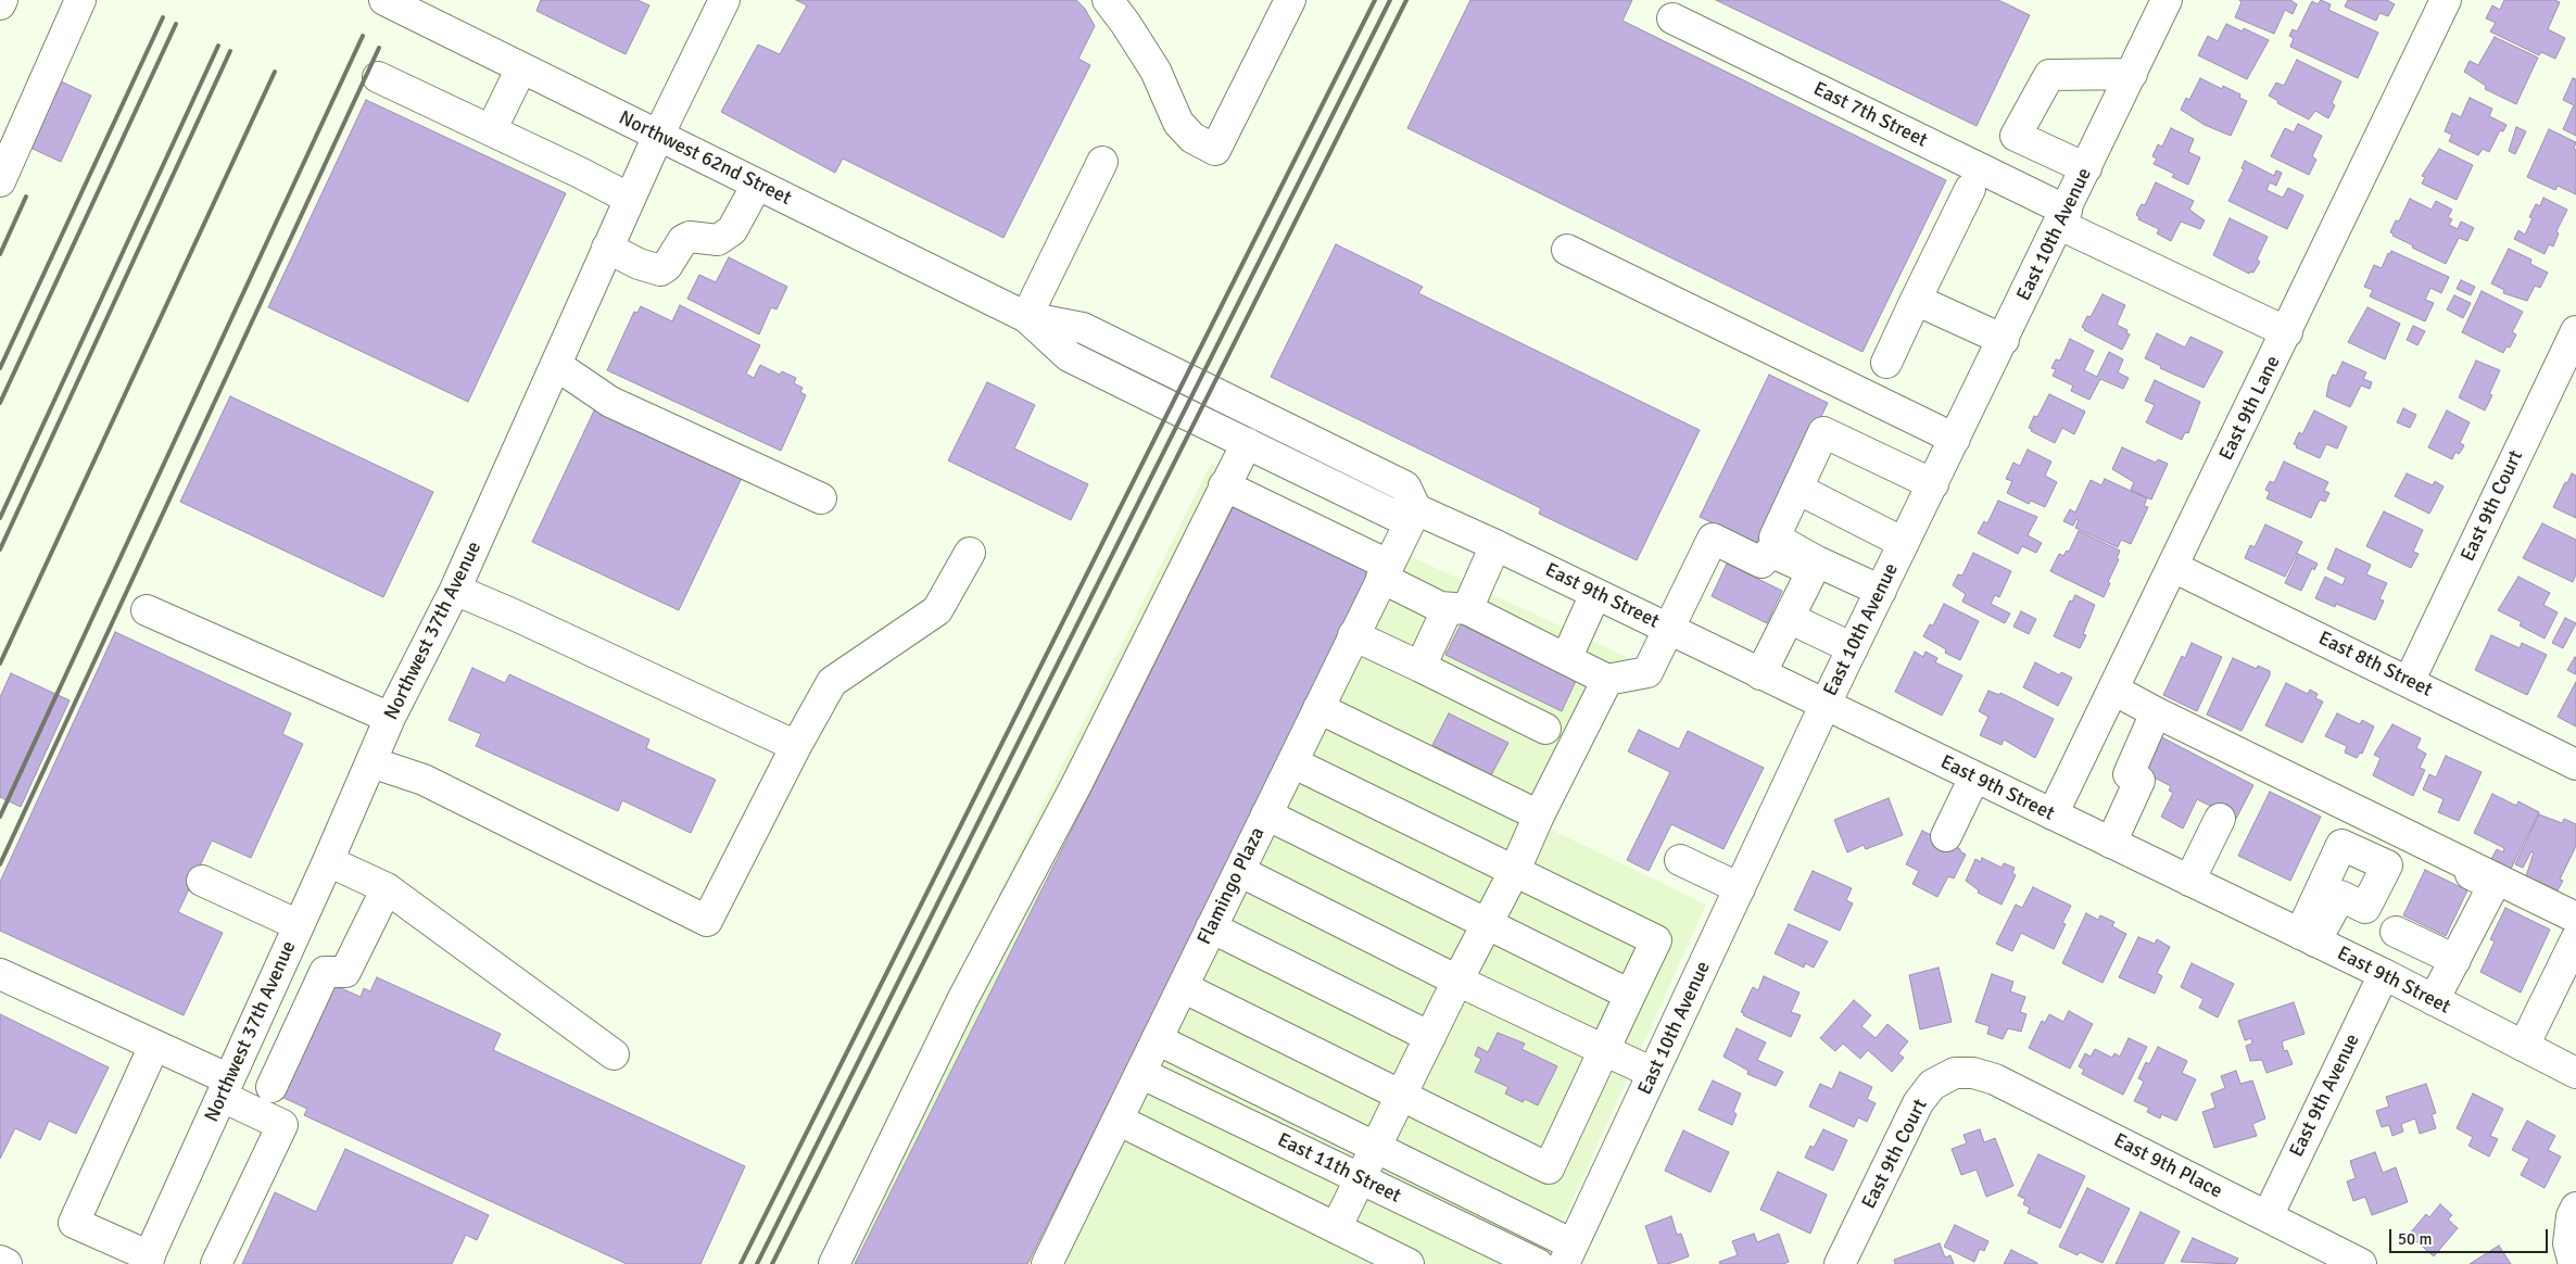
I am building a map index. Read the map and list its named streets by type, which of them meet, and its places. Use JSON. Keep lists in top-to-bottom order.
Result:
{
  "streets": {
    "street": [
      "East 7th Street",
      "Northwest 62nd Street",
      "East 10th Avenue",
      "East 9th Lane",
      "East 9th Court",
      "East 9th Street",
      "Northwest 37th Avenue",
      "East 8th Street",
      "Flamingo Plaza",
      "East 9th Avenue",
      "East 9th Place",
      "East 11th Street"
    ]
  },
  "crossings": [
    ["East 7th Street", "East 10th Avenue"],
    ["East 7th Street", "East 9th Lane"],
    ["Northwest 62nd Street", "East 9th Street"],
    ["Northwest 62nd Street", "Northwest 37th Avenue"],
    ["Northwest 62nd Street", "Flamingo Plaza"],
    ["East 10th Avenue", "East 9th Street"],
    ["East 9th Lane", "East 9th Street"],
    ["East 9th Lane", "East 8th Street"],
    ["East 9th Court", "East 8th Street"],
    ["East 9th Court", "East 9th Place"],
    ["East 9th Street", "Flamingo Plaza"],
    ["East 9th Street", "East 9th Avenue"],
    ["Flamingo Plaza", "East 11th Street"],
    ["East 9th Avenue", "East 9th Place"]
  ],
  "scale_bar": "50 m"
}
